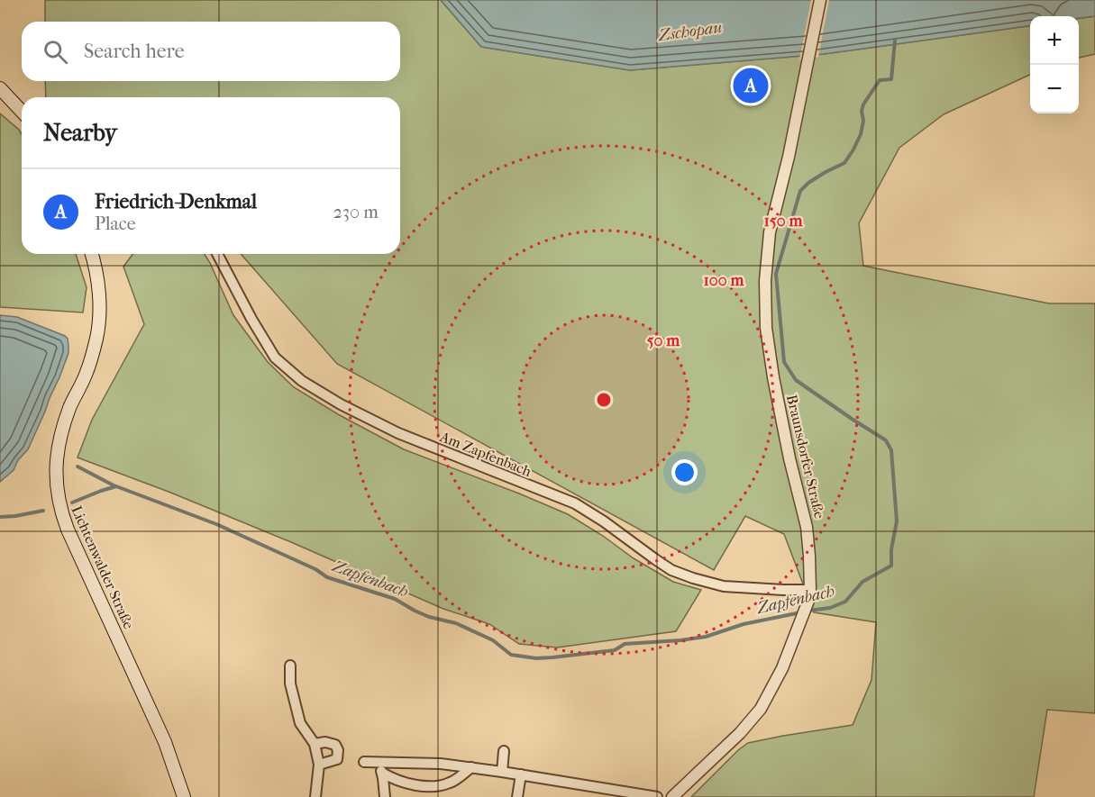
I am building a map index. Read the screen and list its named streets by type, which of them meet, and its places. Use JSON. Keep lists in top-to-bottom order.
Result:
{
  "streets": {
    "main road": ["Lichtenwalder Straße"],
    "street": ["Am Zapfenbach", "Braunsdorfer Straße"]
  },
  "crossings": [
    ["Am Zapfenbach", "Braunsdorfer Straße"]
  ],
  "water": ["Zschopau", "Zapfenbach"],
  "page": {
    "map_buttons": ["+", "−"],
    "search": "Search here",
    "pins": "A",
    "heading": "Nearby",
    "list": [
      {
        "mark": "A",
        "name": "Friedrich-Denkmal",
        "note": "Place",
        "value": "230 m"
      }
    ]
  },
  "rings": ["150 m", "100 m", "50 m"]
}
